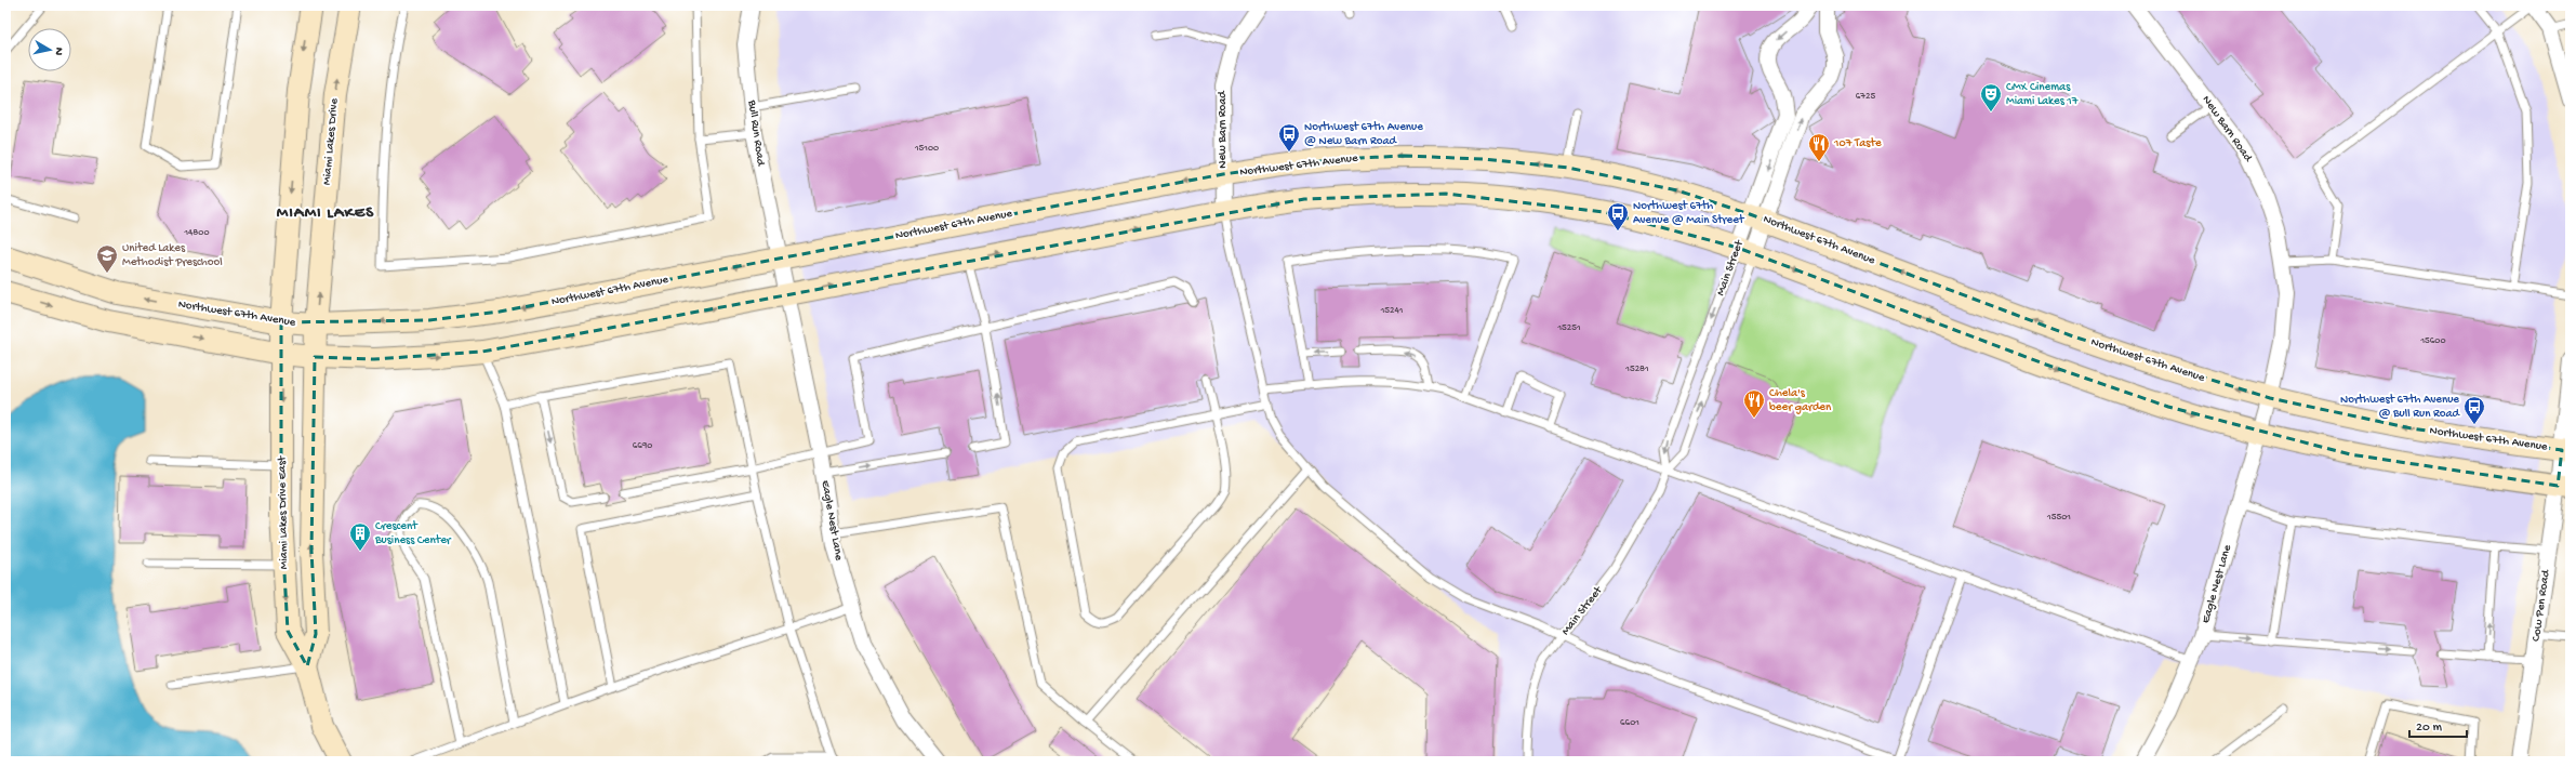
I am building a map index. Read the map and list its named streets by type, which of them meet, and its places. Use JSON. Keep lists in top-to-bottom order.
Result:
{
  "streets": {
    "main road": ["Miami Lakes Drive", "Northwest 67th Avenue", "Miami Lakes Drive East"],
    "street": [
      "New Barn Road",
      "Bull Run Road",
      "Main Street",
      "Eagle Nest Lane",
      "Cow Pen Road"
    ]
  },
  "crossings": [
    ["New Barn Road", "Northwest 67th Avenue"],
    ["New Barn Road", "Eagle Nest Lane"],
    ["Bull Run Road", "Northwest 67th Avenue"],
    ["Bull Run Road", "Eagle Nest Lane"],
    ["Miami Lakes Drive", "Northwest 67th Avenue"],
    ["Miami Lakes Drive", "Miami Lakes Drive East"],
    ["Northwest 67th Avenue", "Main Street"],
    ["Northwest 67th Avenue", "Eagle Nest Lane"],
    ["Northwest 67th Avenue", "Cow Pen Road"]
  ],
  "districts": ["MIAMI LAKES"],
  "places": {
    "theatre": ["CMX Cinemas Miami Lakes 17"],
    "bus stop": ["Northwest 67th Avenue @ New Barn Road", "Northwest 67th Avenue @ Main Street", "Northwest 67th Avenue @ Bull Run Road"],
    "restaurant": ["107 Taste", "Chela's beer garden"],
    "school or university": ["United Lakes Methodist Preschool"],
    "building": ["Crescent Business Center"]
  },
  "house_numbers": [
    "6725",
    "15100",
    "14800",
    "15241",
    "15251",
    "15600",
    "15281",
    "6690",
    "15501",
    "6601"
  ],
  "scale_bar": "20 m",
  "north": "right"
}
